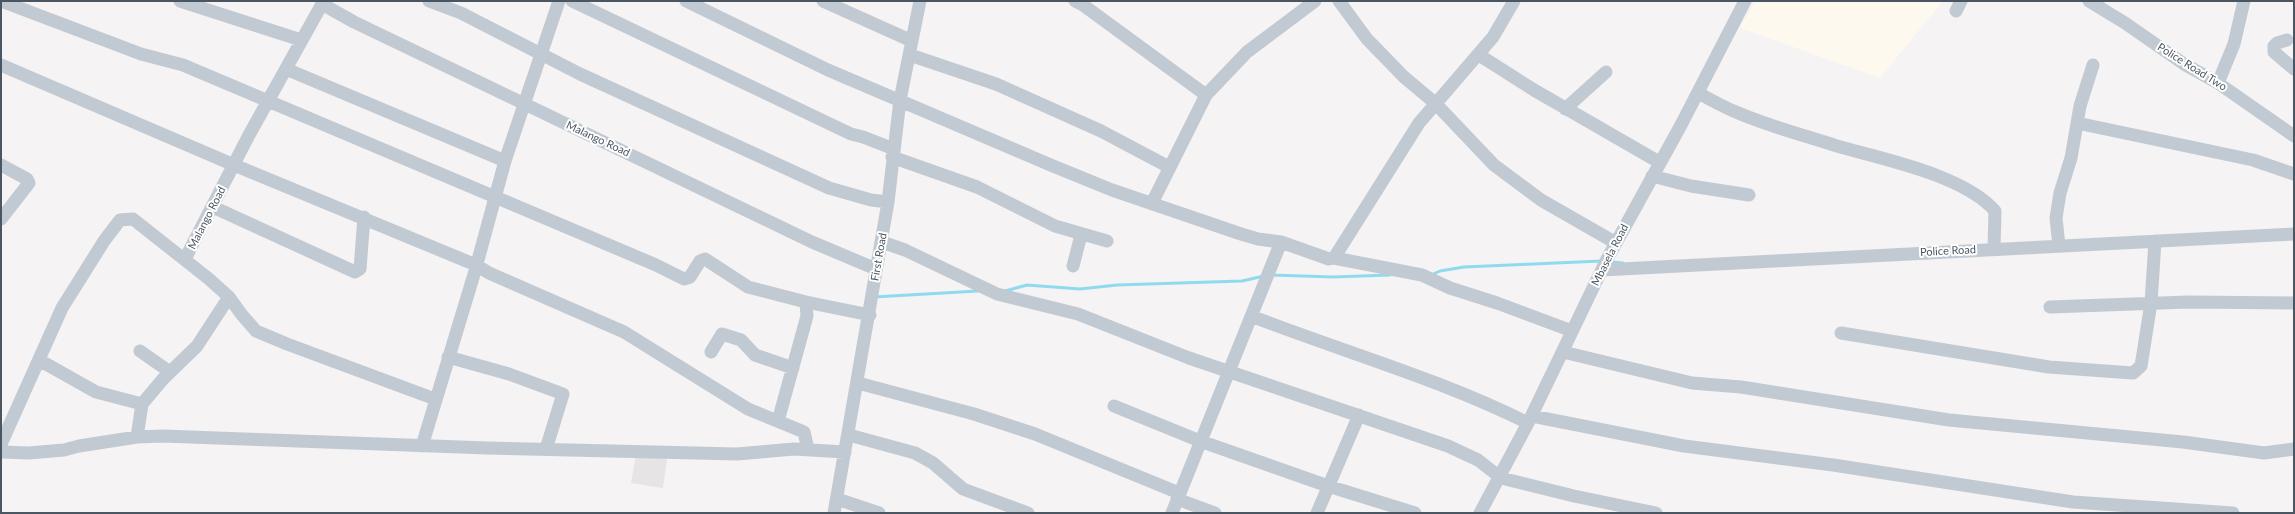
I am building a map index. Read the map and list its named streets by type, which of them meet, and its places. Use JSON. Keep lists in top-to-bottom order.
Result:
{
  "streets": {
    "street": [
      "Police Road Two",
      "Malango Road",
      "Police Road",
      "Mbasela Road",
      "First Road"
    ]
  },
  "crossings": [
    ["Malango Road", "First Road"],
    ["Police Road", "Mbasela Road"]
  ]
}
